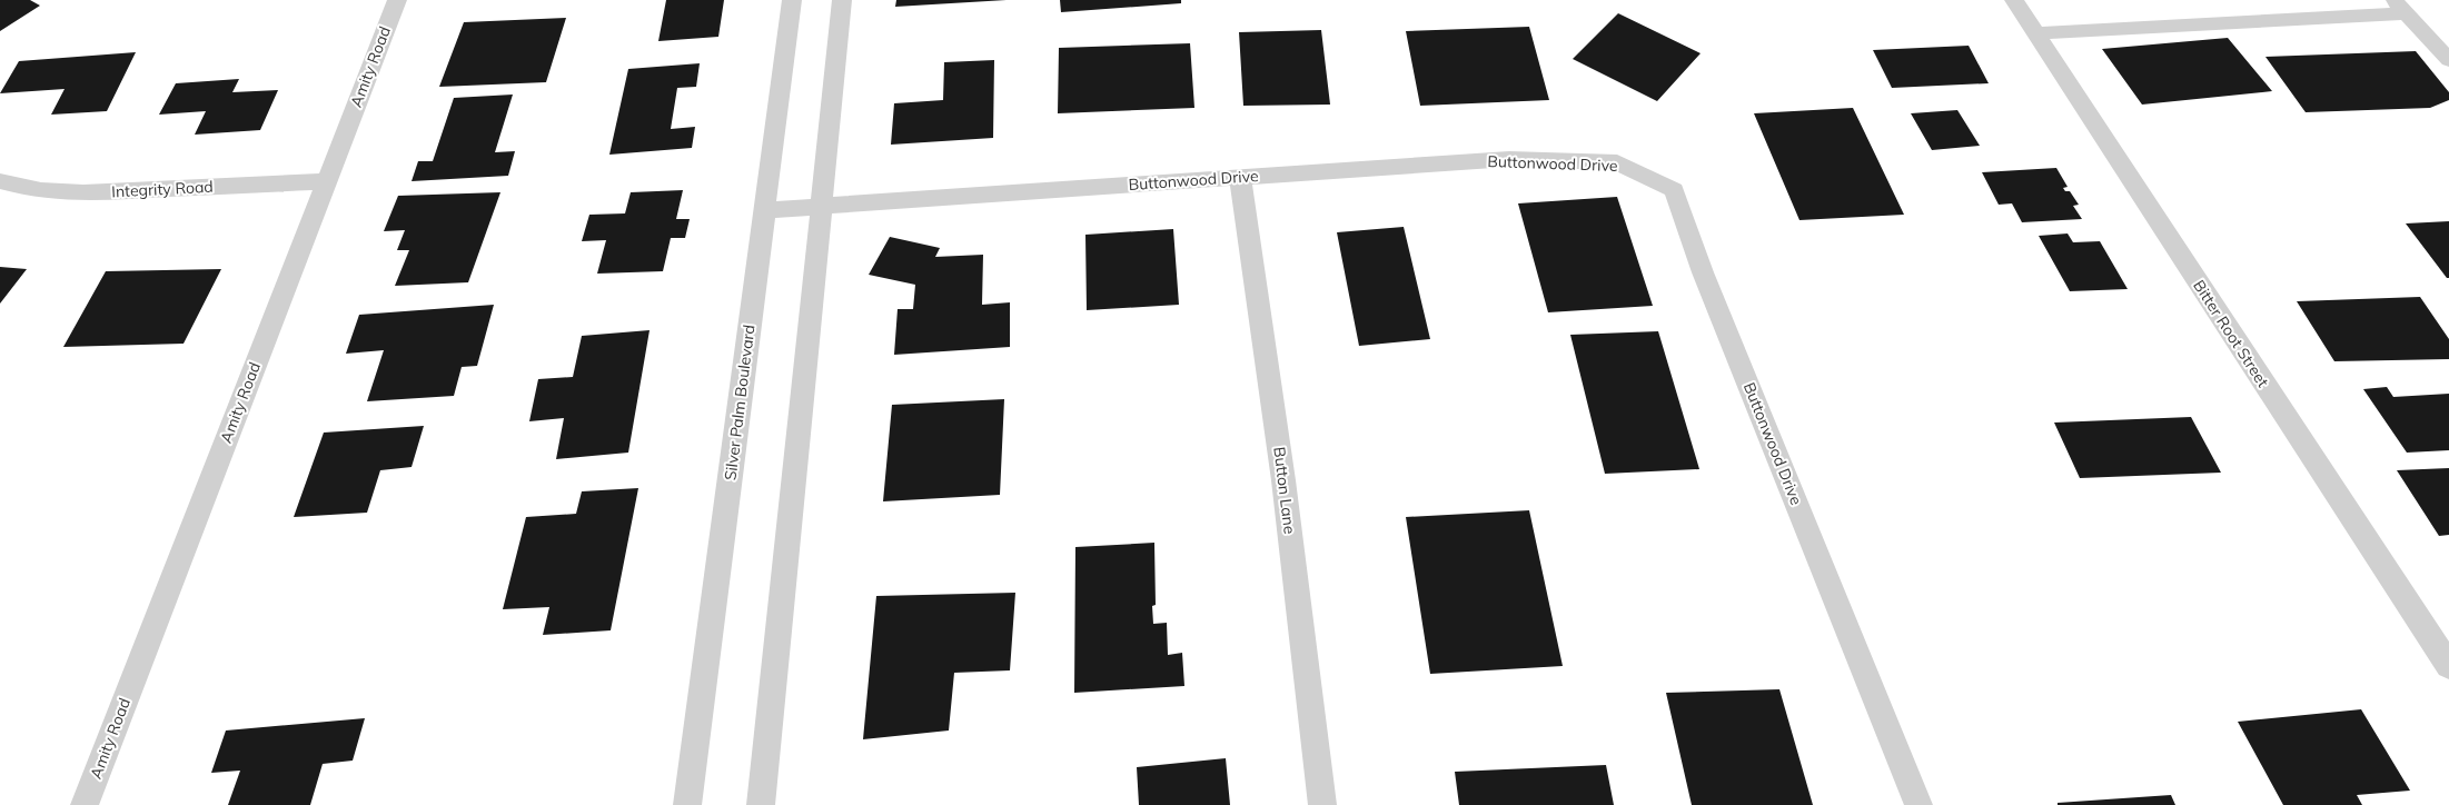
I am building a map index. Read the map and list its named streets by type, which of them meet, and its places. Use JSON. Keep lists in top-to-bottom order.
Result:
{
  "streets": {
    "street": [
      "Amity Road",
      "Buttonwood Drive",
      "Integrity Road",
      "Bitter Root Street",
      "Silver Palm Boulevard",
      "Button Lane"
    ]
  },
  "crossings": [
    ["Amity Road", "Integrity Road"],
    ["Buttonwood Drive", "Silver Palm Boulevard"],
    ["Buttonwood Drive", "Button Lane"]
  ]
}
